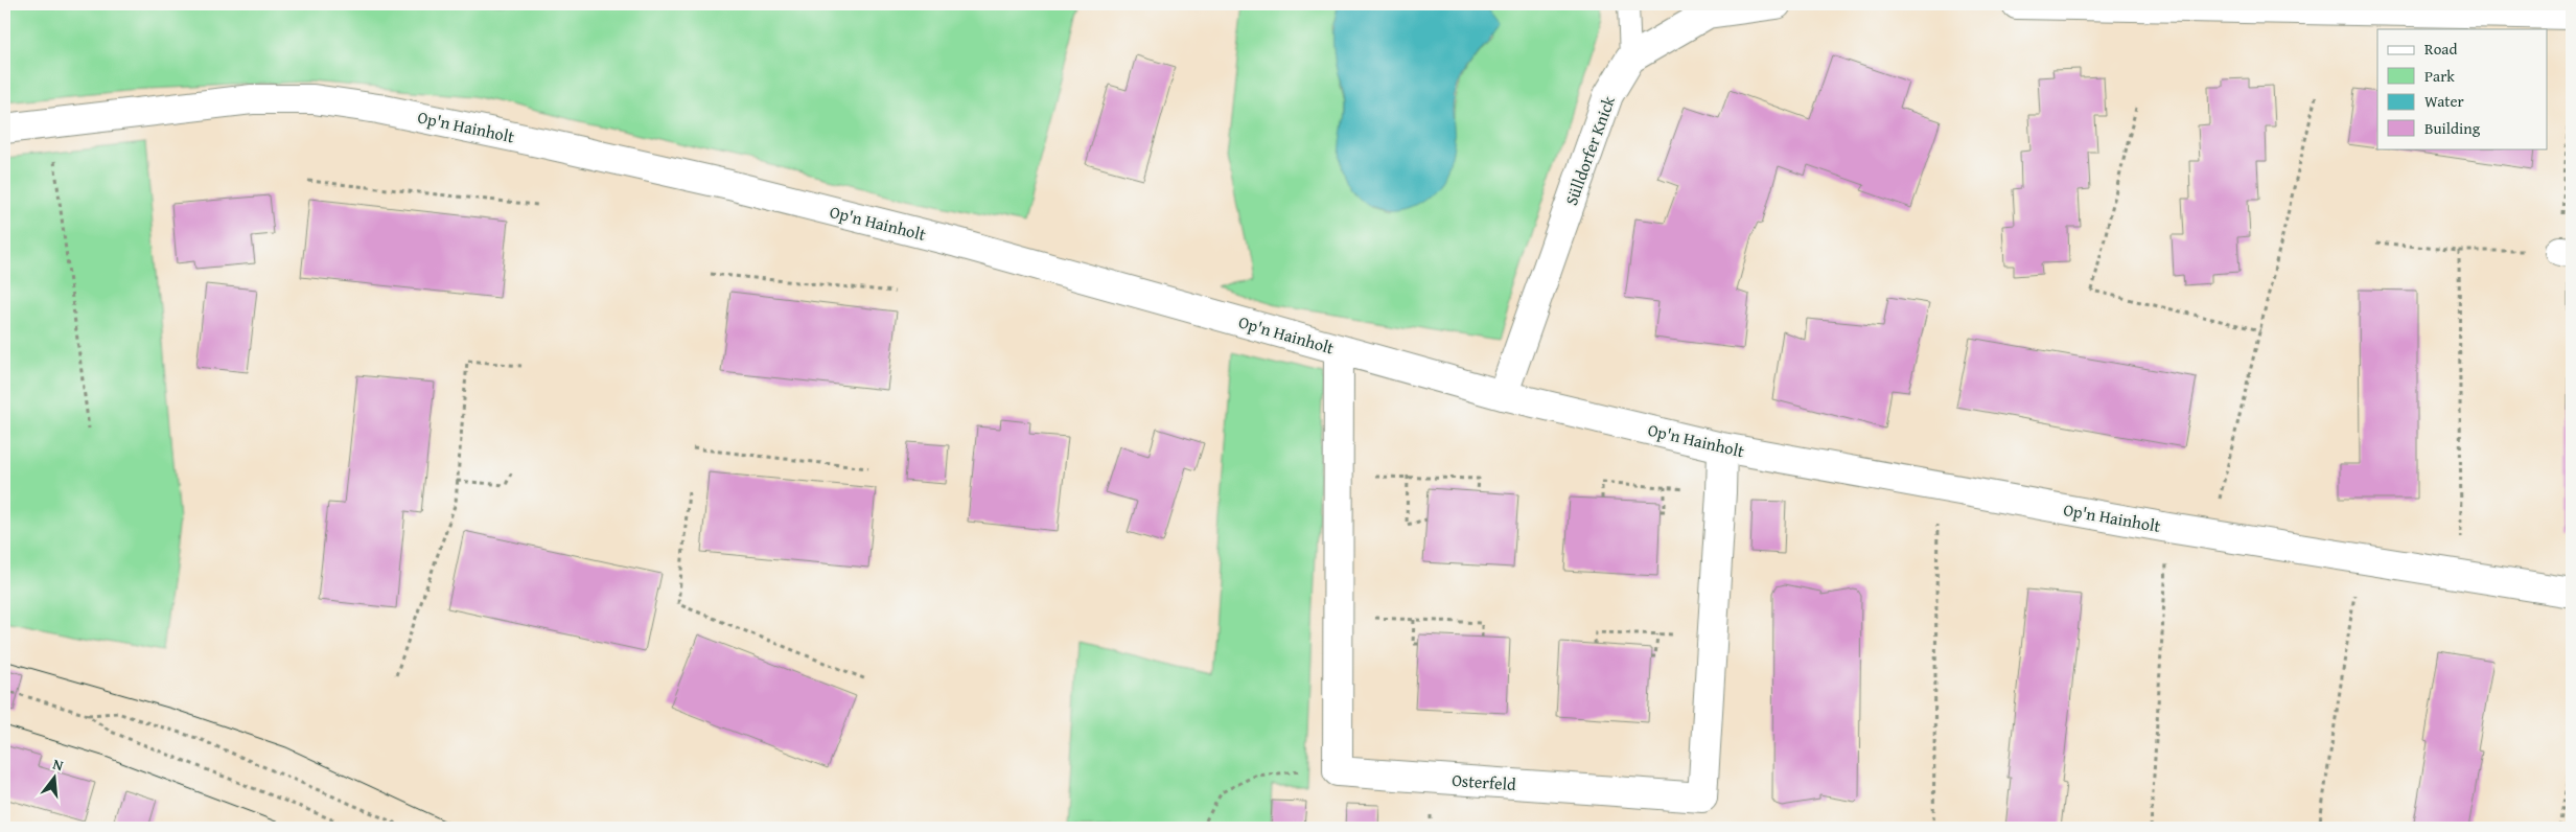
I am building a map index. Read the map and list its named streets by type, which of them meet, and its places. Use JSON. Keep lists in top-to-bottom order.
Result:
{
  "streets": {
    "street": ["Op'n Hainholt", "Sülldorfer Knick", "Osterfeld"]
  },
  "crossings": [
    ["Op'n Hainholt", "Sülldorfer Knick"],
    ["Op'n Hainholt", "Osterfeld"]
  ],
  "legend": [
    "Road",
    "Park",
    "Water",
    "Building"
  ],
  "north": "top"
}
